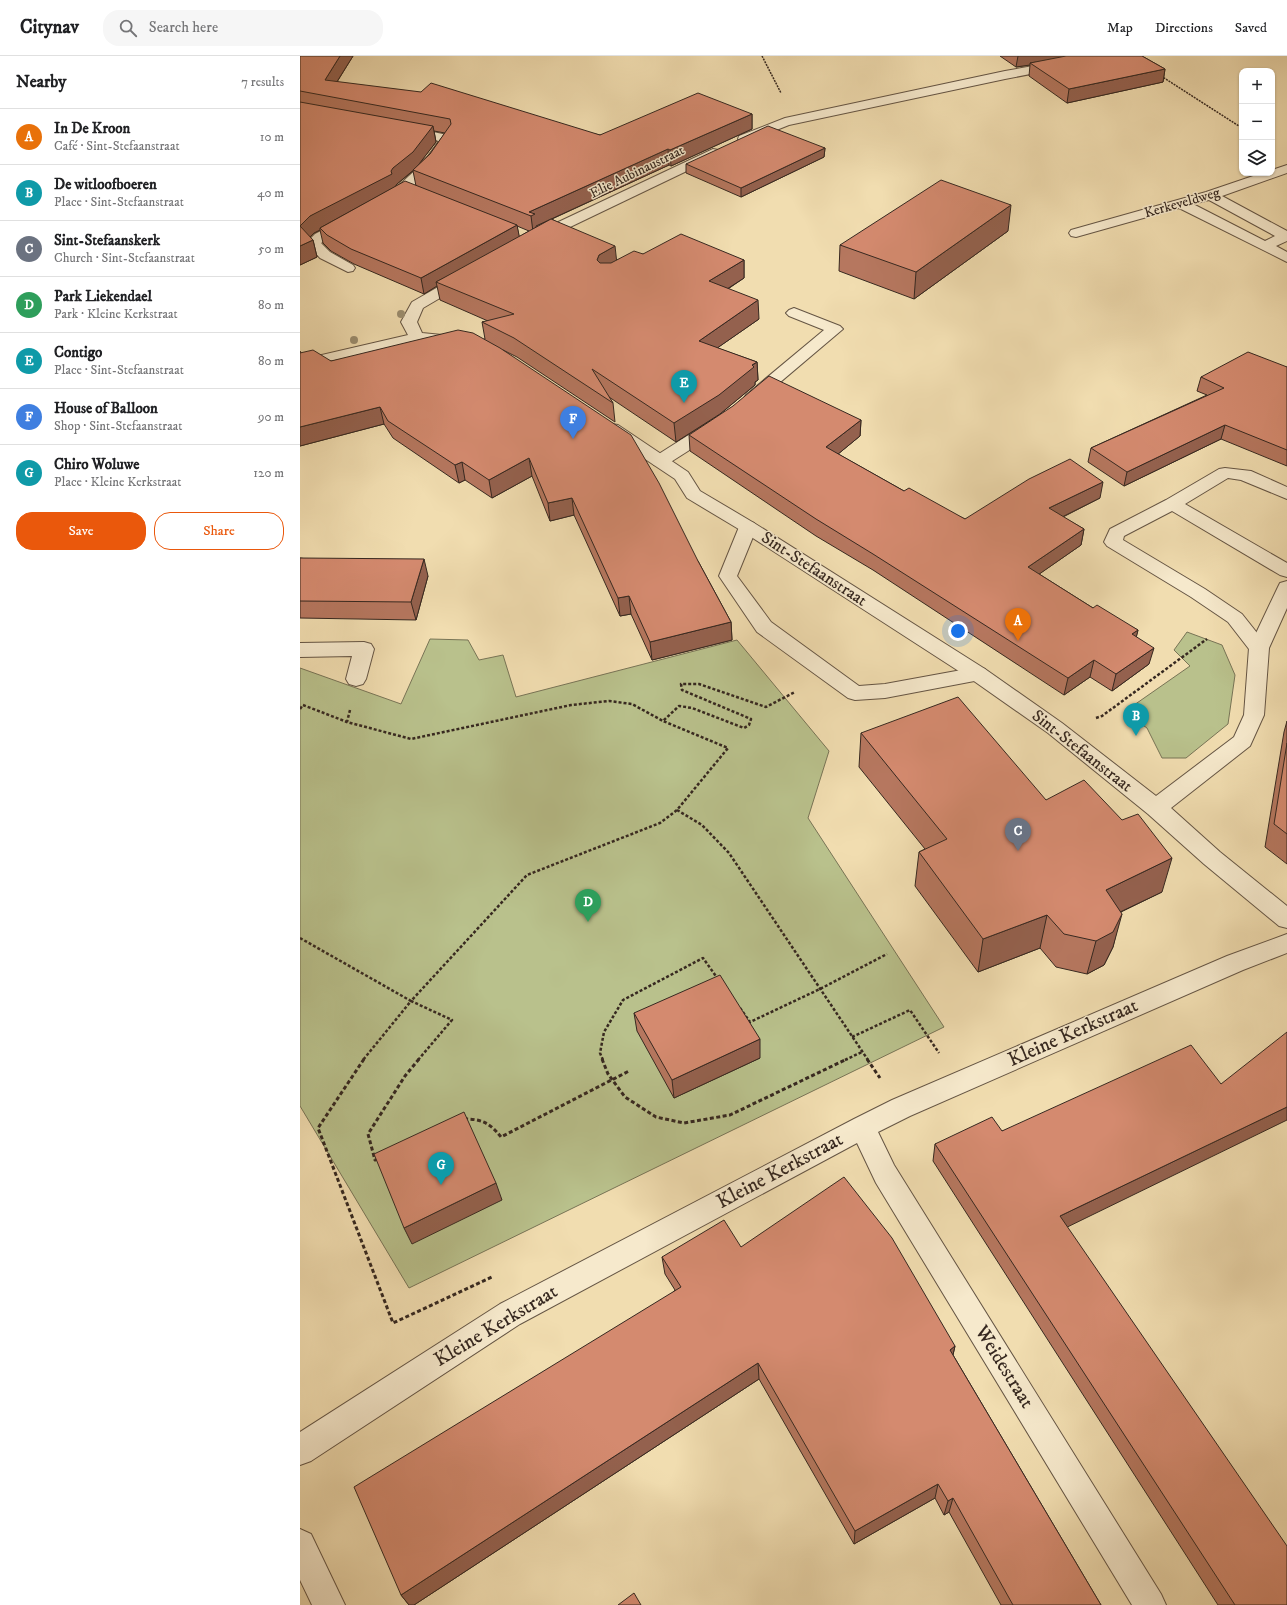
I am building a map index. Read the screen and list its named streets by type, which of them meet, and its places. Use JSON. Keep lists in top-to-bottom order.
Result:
{
  "streets": {
    "street": [
      "Elie Aubinaustraat",
      "Kerkeveldweg",
      "Sint-Stefaanstraat",
      "Kleine Kerkstraat",
      "Weidestraat"
    ]
  },
  "crossings": [
    ["Kleine Kerkstraat", "Weidestraat"]
  ],
  "page": {
    "header": "Citynav",
    "search": "Search here",
    "nav": ["Map", "Directions", "Saved"],
    "heading": ["Nearby", "7 results"],
    "map_buttons": ["+", "−"],
    "list": [
      {
        "mark": "A",
        "name": "In De Kroon",
        "note": "Café · Sint-Stefaanstraat",
        "value": "10 m"
      },
      {
        "mark": "B",
        "name": "De witloofboeren",
        "note": "Place · Sint-Stefaanstraat",
        "value": "40 m"
      },
      {
        "mark": "C",
        "name": "Sint-Stefaanskerk",
        "note": "Church · Sint-Stefaanstraat",
        "value": "50 m"
      },
      {
        "mark": "D",
        "name": "Park Liekendael",
        "note": "Park · Kleine Kerkstraat",
        "value": "80 m"
      },
      {
        "mark": "E",
        "name": "Contigo",
        "note": "Place · Sint-Stefaanstraat",
        "value": "80 m"
      },
      {
        "mark": "F",
        "name": "House of Balloon",
        "note": "Shop · Sint-Stefaanstraat",
        "value": "90 m"
      },
      {
        "mark": "G",
        "name": "Chiro Woluwe",
        "note": "Place · Kleine Kerkstraat",
        "value": "120 m"
      }
    ],
    "pins": [
      "E",
      "F",
      "A",
      "B",
      "C",
      "D",
      "G"
    ],
    "buttons": ["Save", "Share"]
  }
}
